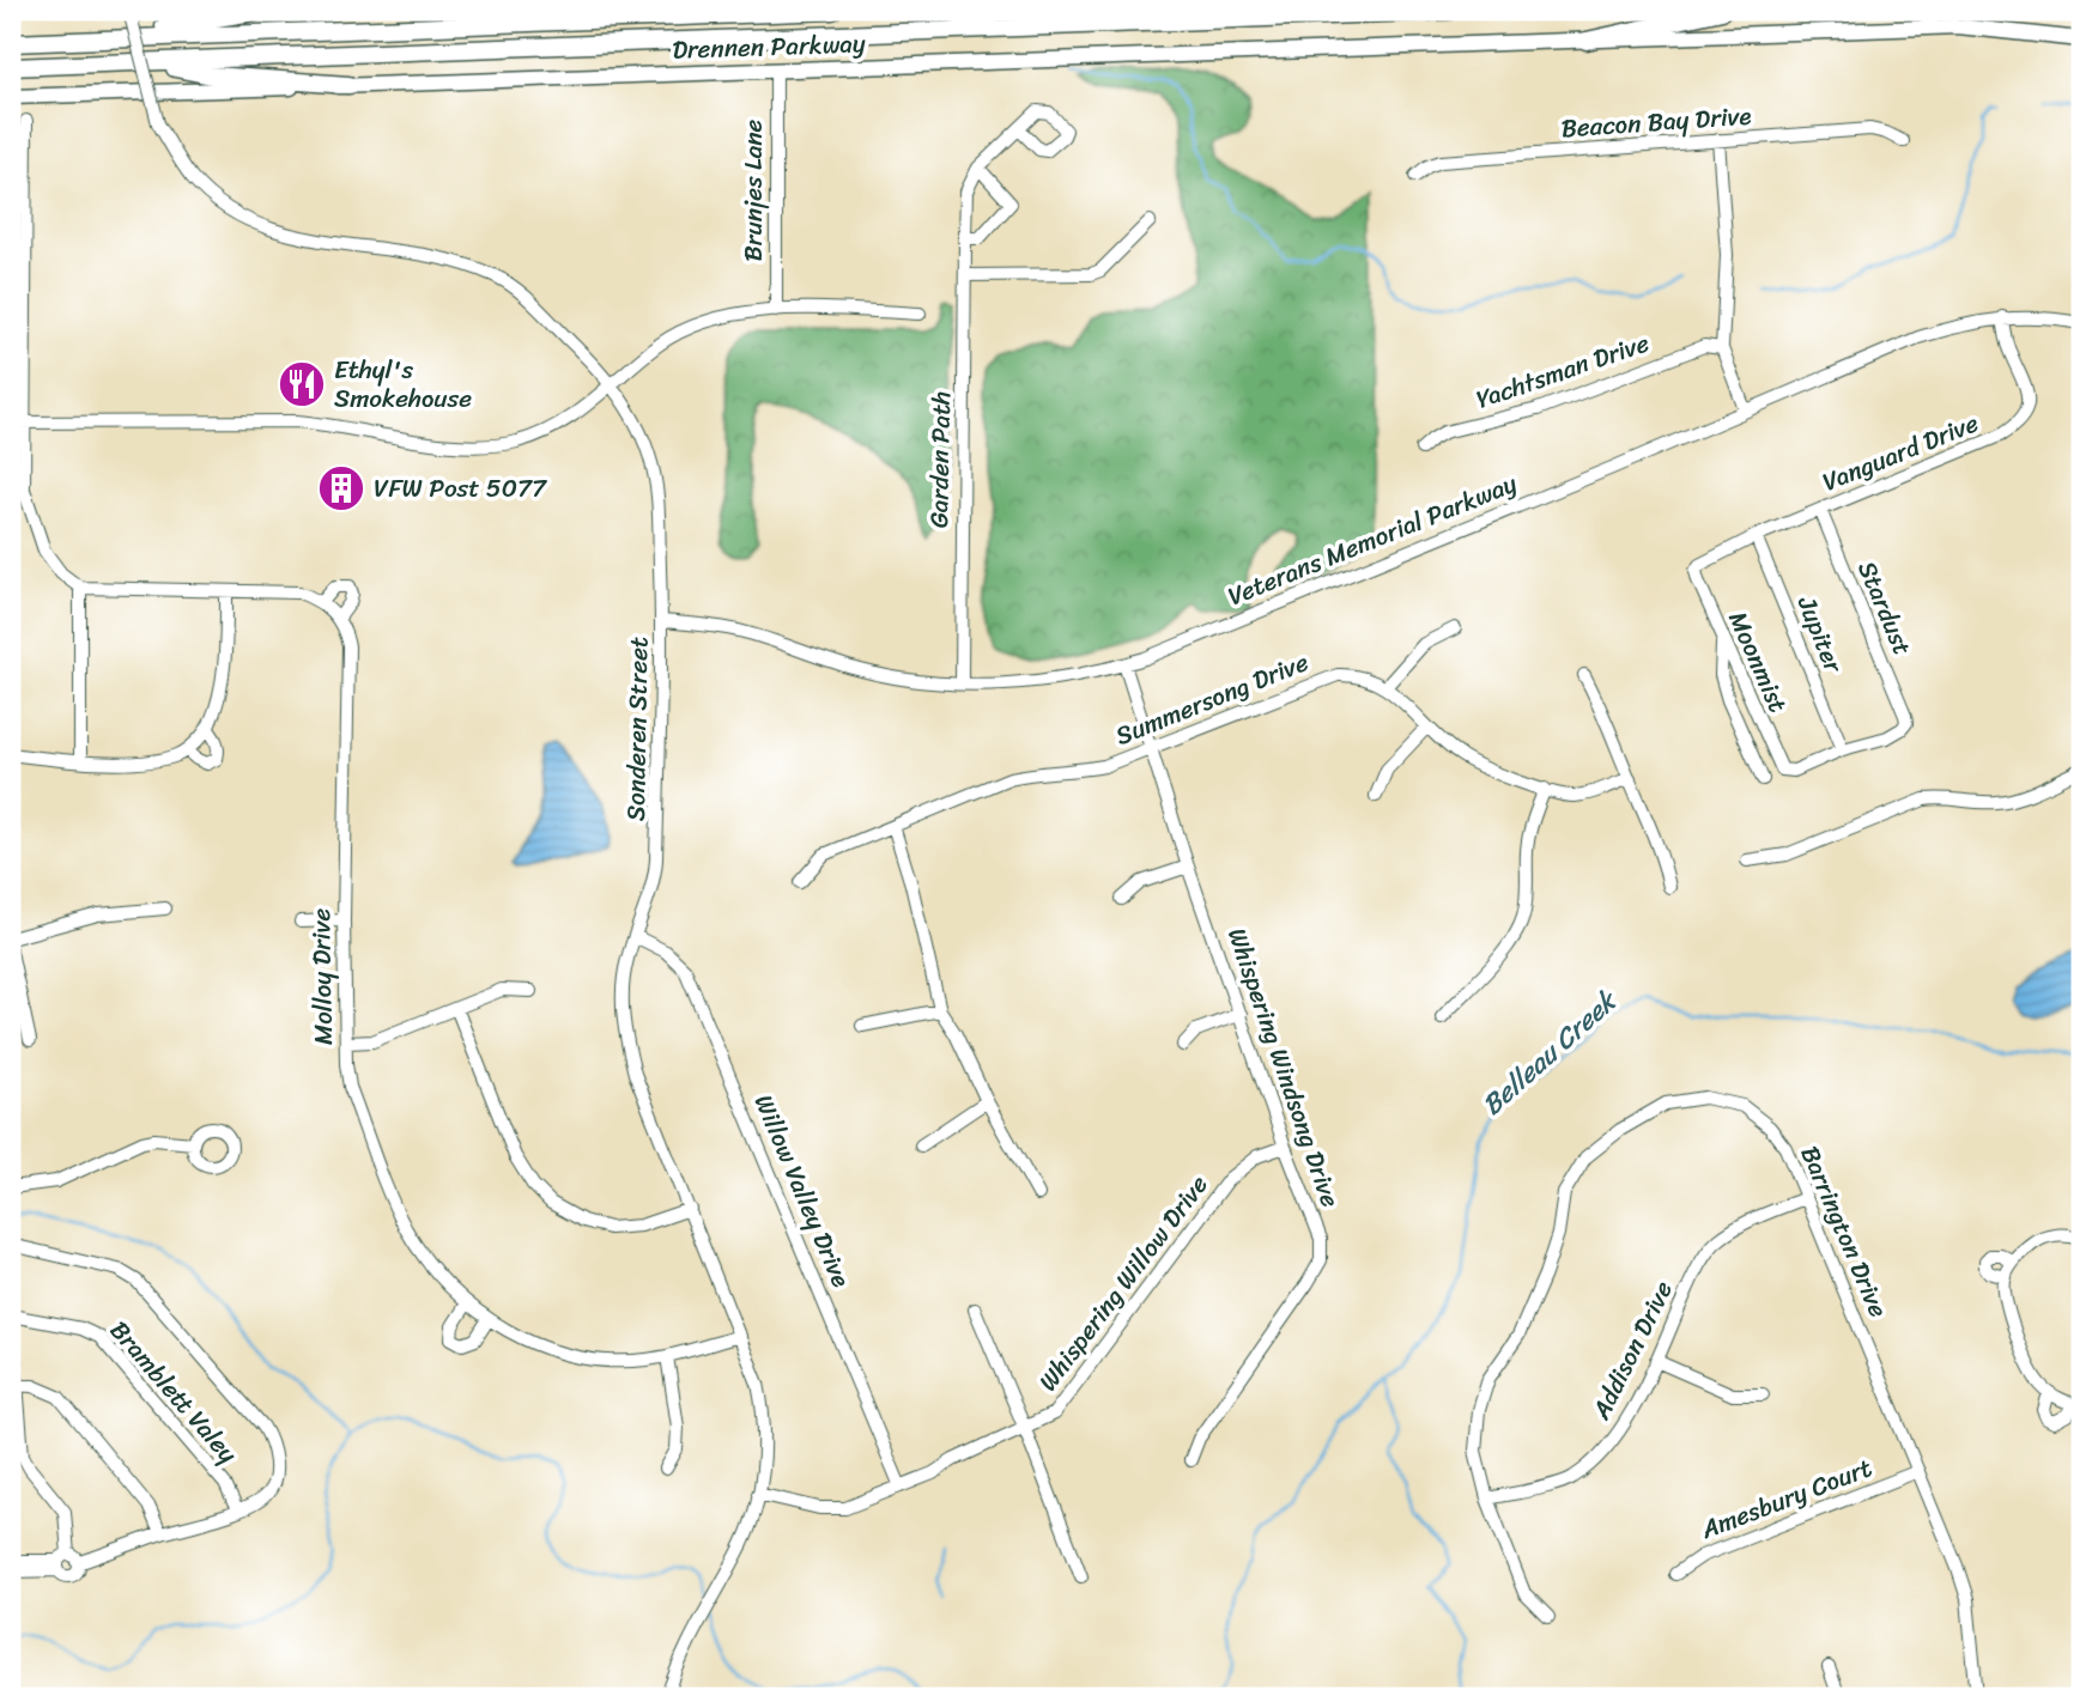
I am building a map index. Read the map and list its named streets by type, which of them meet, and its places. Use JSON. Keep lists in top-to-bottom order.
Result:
{
  "streets": {
    "main road": ["Drennen Parkway"],
    "street": [
      "Beacon Bay Drive",
      "Brunjes Lane",
      "Yachtsman Drive",
      "Vanguard Drive",
      "Garden Path",
      "Veterans Memorial Parkway",
      "Stardust",
      "Jupiter",
      "Moonmist",
      "Summersong Drive",
      "Sonderen Street",
      "Molloy Drive",
      "Whispering Windsong Drive",
      "Willow Valley Drive",
      "Barrington Drive",
      "Whispering Willow Drive",
      "Addison Drive",
      "Bramblett Valey",
      "Amesbury Court"
    ]
  },
  "crossings": [
    ["Drennen Parkway", "Brunjes Lane"],
    ["Vanguard Drive", "Veterans Memorial Parkway"],
    ["Vanguard Drive", "Stardust"],
    ["Vanguard Drive", "Jupiter"],
    ["Vanguard Drive", "Moonmist"],
    ["Garden Path", "Veterans Memorial Parkway"],
    ["Veterans Memorial Parkway", "Sonderen Street"],
    ["Veterans Memorial Parkway", "Whispering Windsong Drive"],
    ["Stardust", "Jupiter"],
    ["Stardust", "Moonmist"],
    ["Jupiter", "Moonmist"],
    ["Summersong Drive", "Whispering Windsong Drive"],
    ["Sonderen Street", "Molloy Drive"],
    ["Sonderen Street", "Willow Valley Drive"],
    ["Sonderen Street", "Whispering Willow Drive"],
    ["Whispering Windsong Drive", "Whispering Willow Drive"],
    ["Willow Valley Drive", "Whispering Willow Drive"],
    ["Barrington Drive", "Addison Drive"],
    ["Barrington Drive", "Amesbury Court"]
  ],
  "water": ["Belleau Creek"],
  "places": {
    "restaurant": ["Ethyl's Smokehouse"],
    "building": ["VFW Post 5077"]
  }
}
